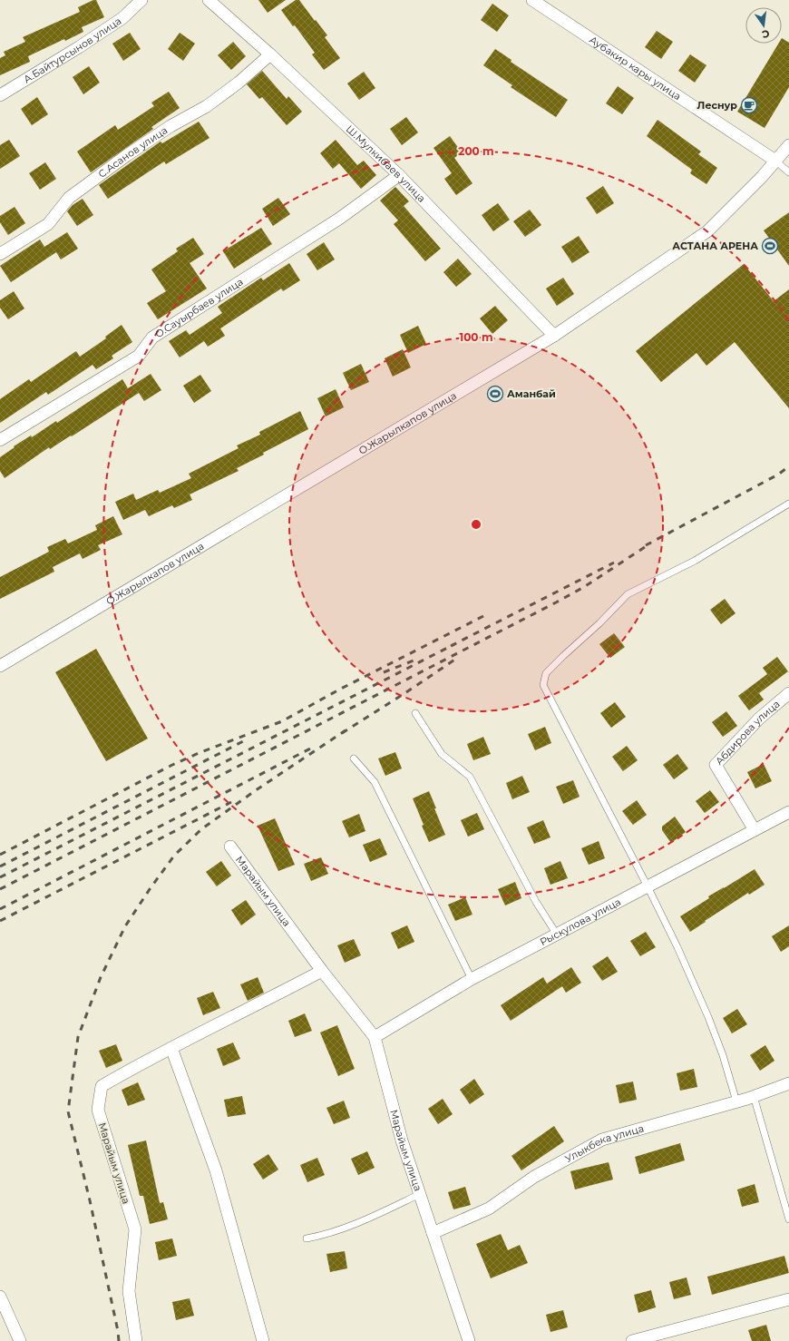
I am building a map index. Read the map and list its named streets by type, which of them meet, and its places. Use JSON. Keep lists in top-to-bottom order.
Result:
{
  "streets": {
    "street": [
      "А.Байтурсынов улица",
      "Аубакир кары улица",
      "С.Асанов улица",
      "Ш.Мулкибаев улица",
      "О.Сауырбаев улица",
      "О.Жарылкапов улица",
      "Абдирова улица",
      "Марайым улица",
      "Рыскулова улица",
      "Улыкбека улица"
    ]
  },
  "crossings": [
    ["Аубакир кары улица", "О.Жарылкапов улица"],
    ["С.Асанов улица", "Ш.Мулкибаев улица"],
    ["Ш.Мулкибаев улица", "О.Сауырбаев улица"],
    ["Ш.Мулкибаев улица", "О.Жарылкапов улица"],
    ["Абдирова улица", "Рыскулова улица"],
    ["Марайым улица", "Рыскулова улица"],
    ["Марайым улица", "Улыкбека улица"]
  ],
  "places": {
    "cafe": ["Леснур"],
    "sports": ["АСТАНА АРЕНА", "Аманбай"]
  },
  "north": "bottom",
  "rings": ["200 m", "100 m"]
}
